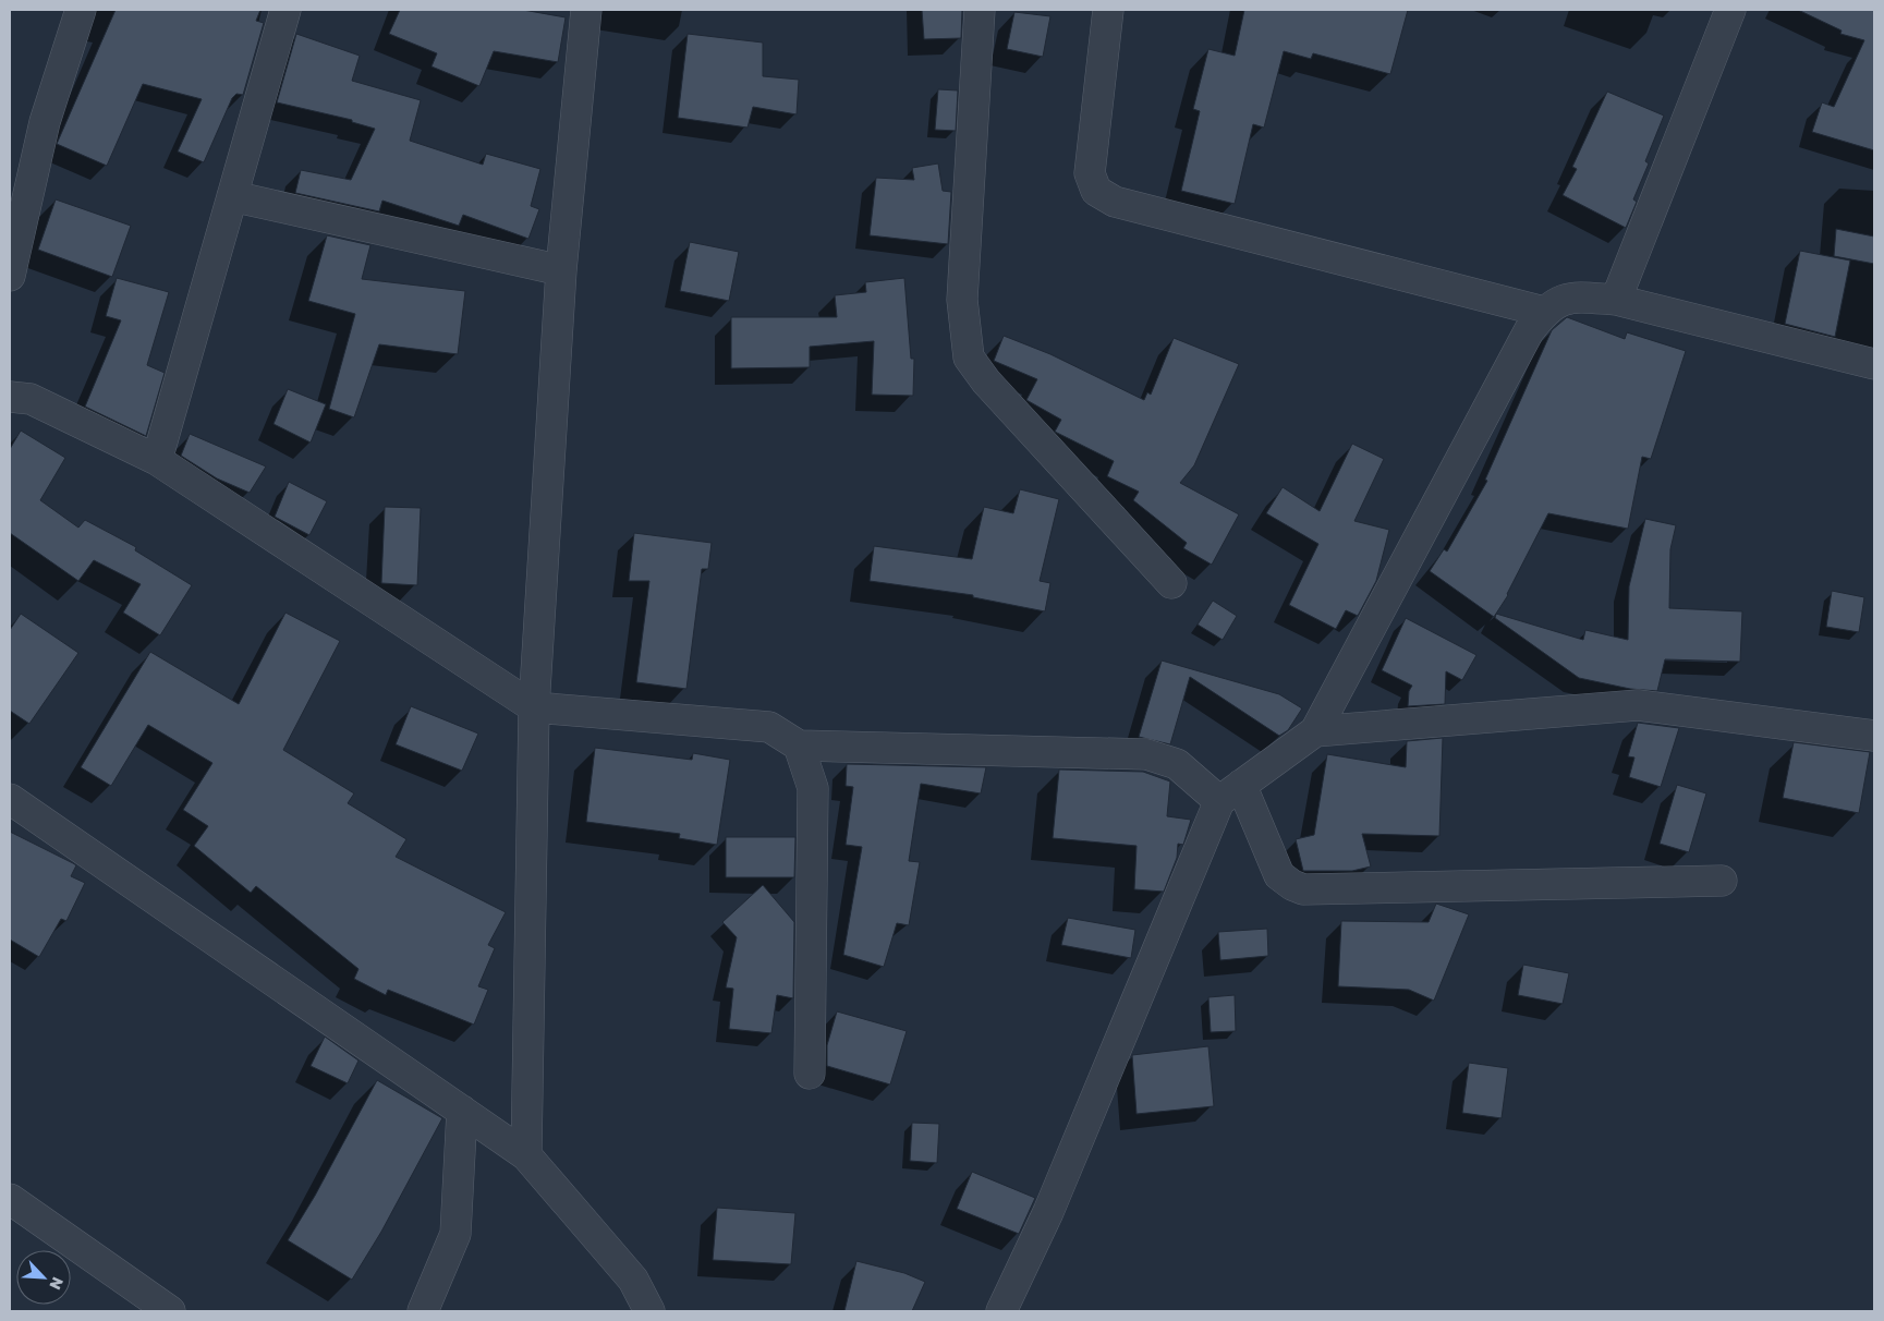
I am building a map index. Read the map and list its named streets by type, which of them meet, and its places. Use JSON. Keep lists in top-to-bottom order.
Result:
{
  "north": "bottom right"
}
